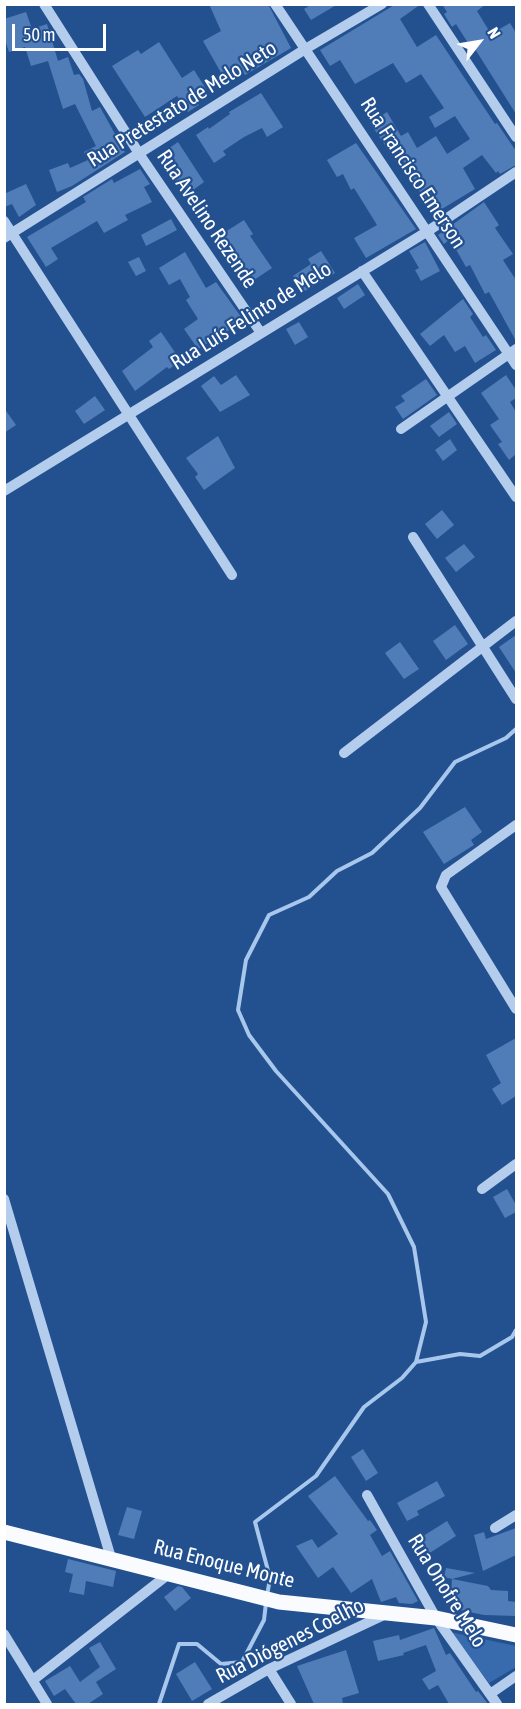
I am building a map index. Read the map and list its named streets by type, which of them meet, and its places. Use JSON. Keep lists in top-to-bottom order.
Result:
{
  "streets": {
    "main road": ["Rua Enoque Monte"],
    "street": [
      "Rua Pretestato de Melo Neto",
      "Rua Francisco Emerson",
      "Rua Avelino Rezende",
      "Rua Luís Felinto de Melo",
      "Rua Onofre Melo",
      "Rua Diógenes Coelho"
    ]
  },
  "crossings": [
    ["Rua Pretestato de Melo Neto", "Rua Francisco Emerson"],
    ["Rua Pretestato de Melo Neto", "Rua Avelino Rezende"],
    ["Rua Francisco Emerson", "Rua Luís Felinto de Melo"],
    ["Rua Avelino Rezende", "Rua Luís Felinto de Melo"],
    ["Rua Enoque Monte", "Rua Onofre Melo"],
    ["Rua Enoque Monte", "Rua Diógenes Coelho"]
  ],
  "scale_bar": "50 m",
  "north": "top right"
}
